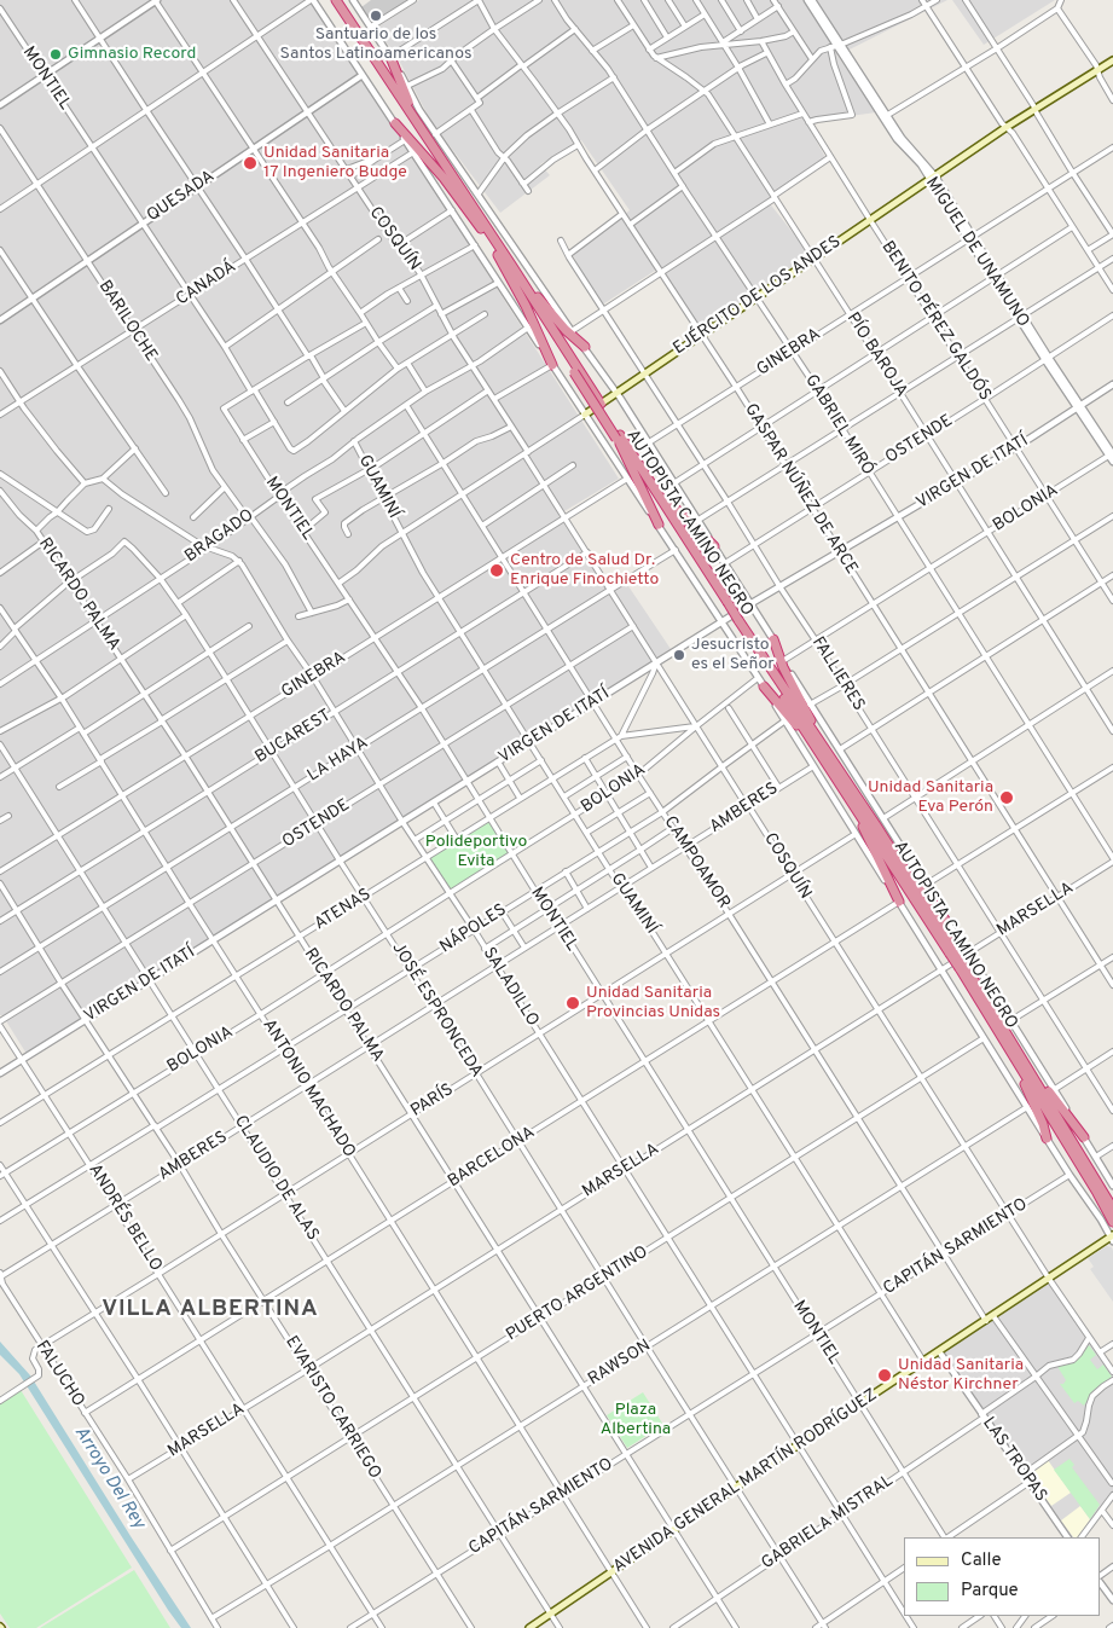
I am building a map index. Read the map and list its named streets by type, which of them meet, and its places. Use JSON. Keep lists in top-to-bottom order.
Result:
{
  "streets": {
    "highway": ["AUTOPISTA CAMINO NEGRO"],
    "main road": ["EJÉRCITO DE LOS ANDES", "AVENIDA GENERAL MARTÍN RODRÍGUEZ"],
    "street": [
      "MONTIEL",
      "QUESADA",
      "COSQUÍN",
      "MIGUEL DE UNAMUNO",
      "CANADÁ",
      "BARILOCHE",
      "BENITO PÉREZ GALDÓS",
      "GINEBRA",
      "PÍO BAROJA",
      "GABRIEL MIRÓ",
      "OSTENDE",
      "VIRGEN DE ITATÍ",
      "GUAMINÍ",
      "GASPAR NÚÑEZ DE ARCE",
      "BOLONIA",
      "BRAGADO",
      "RICARDO PALMA",
      "FALLIERES",
      "BUCAREST",
      "LA HAYA",
      "AMBERES",
      "CAMPOAMOR",
      "ATENAS",
      "MARSELLA",
      "NÁPOLES",
      "SALADILLO",
      "JOSÉ ESPRONCEDA",
      "ANTONIO MACHADO",
      "PARÍS",
      "BARCELONA",
      "CLAUDIO DE ALAS",
      "ANDRÉS BELLO",
      "CAPITÁN SARMIENTO",
      "PUERTO ARGENTINO",
      "RAWSON",
      "FALUCHO",
      "EVARISTO CARRIEGO",
      "LAS TROPAS",
      "GABRIELA MISTRAL"
    ]
  },
  "crossings": [
    ["MONTIEL", "QUESADA"],
    ["MONTIEL", "CANADÁ"],
    ["MONTIEL", "EJÉRCITO DE LOS ANDES"],
    ["MONTIEL", "GINEBRA"],
    ["MONTIEL", "OSTENDE"],
    ["MONTIEL", "VIRGEN DE ITATÍ"],
    ["MONTIEL", "BOLONIA"],
    ["MONTIEL", "BRAGADO"],
    ["MONTIEL", "BUCAREST"],
    ["MONTIEL", "LA HAYA"],
    ["MONTIEL", "AMBERES"],
    ["MONTIEL", "ATENAS"],
    ["MONTIEL", "MARSELLA"],
    ["MONTIEL", "NÁPOLES"],
    ["MONTIEL", "PARÍS"],
    ["MONTIEL", "BARCELONA"],
    ["MONTIEL", "CAPITÁN SARMIENTO"],
    ["MONTIEL", "PUERTO ARGENTINO"],
    ["MONTIEL", "RAWSON"],
    ["MONTIEL", "AVENIDA GENERAL MARTÍN RODRÍGUEZ"],
    ["MONTIEL", "GABRIELA MISTRAL"],
    ["QUESADA", "COSQUÍN"],
    ["QUESADA", "BARILOCHE"],
    ["COSQUÍN", "CANADÁ"],
    ["COSQUÍN", "EJÉRCITO DE LOS ANDES"],
    ["COSQUÍN", "GINEBRA"],
    ["COSQUÍN", "OSTENDE"],
    ["COSQUÍN", "VIRGEN DE ITATÍ"],
    ["COSQUÍN", "BOLONIA"],
    ["COSQUÍN", "BRAGADO"],
    ["COSQUÍN", "BUCAREST"],
    ["COSQUÍN", "LA HAYA"],
    ["COSQUÍN", "AMBERES"],
    ["COSQUÍN", "ATENAS"],
    ["COSQUÍN", "MARSELLA"],
    ["COSQUÍN", "NÁPOLES"],
    ["COSQUÍN", "PARÍS"],
    ["COSQUÍN", "BARCELONA"],
    ["COSQUÍN", "CAPITÁN SARMIENTO"],
    ["COSQUÍN", "PUERTO ARGENTINO"],
    ["COSQUÍN", "RAWSON"],
    ["COSQUÍN", "AVENIDA GENERAL MARTÍN RODRÍGUEZ"],
    ["COSQUÍN", "GABRIELA MISTRAL"],
    ["MIGUEL DE UNAMUNO", "EJÉRCITO DE LOS ANDES"],
    ["MIGUEL DE UNAMUNO", "GINEBRA"],
    ["MIGUEL DE UNAMUNO", "OSTENDE"],
    ["MIGUEL DE UNAMUNO", "VIRGEN DE ITATÍ"],
    ["MIGUEL DE UNAMUNO", "BOLONIA"],
    ["CANADÁ", "BARILOCHE"],
    ["EJÉRCITO DE LOS ANDES", "BENITO PÉREZ GALDÓS"],
    ["EJÉRCITO DE LOS ANDES", "PÍO BAROJA"],
    ["EJÉRCITO DE LOS ANDES", "GABRIEL MIRÓ"],
    ["EJÉRCITO DE LOS ANDES", "GUAMINÍ"],
    ["EJÉRCITO DE LOS ANDES", "GASPAR NÚÑEZ DE ARCE"],
    ["EJÉRCITO DE LOS ANDES", "FALLIERES"],
    ["EJÉRCITO DE LOS ANDES", "CAMPOAMOR"],
    ["BARILOCHE", "BRAGADO"],
    ["BENITO PÉREZ GALDÓS", "GINEBRA"],
    ["BENITO PÉREZ GALDÓS", "OSTENDE"],
    ["BENITO PÉREZ GALDÓS", "VIRGEN DE ITATÍ"],
    ["BENITO PÉREZ GALDÓS", "BOLONIA"],
    ["GINEBRA", "PÍO BAROJA"],
    ["GINEBRA", "GABRIEL MIRÓ"],
    ["GINEBRA", "GUAMINÍ"],
    ["GINEBRA", "GASPAR NÚÑEZ DE ARCE"],
    ["GINEBRA", "RICARDO PALMA"],
    ["GINEBRA", "FALLIERES"],
    ["GINEBRA", "CAMPOAMOR"],
    ["GINEBRA", "SALADILLO"],
    ["GINEBRA", "JOSÉ ESPRONCEDA"],
    ["GINEBRA", "ANTONIO MACHADO"],
    ["GINEBRA", "CLAUDIO DE ALAS"],
    ["PÍO BAROJA", "OSTENDE"],
    ["PÍO BAROJA", "VIRGEN DE ITATÍ"],
    ["PÍO BAROJA", "BOLONIA"],
    ["GABRIEL MIRÓ", "OSTENDE"],
    ["GABRIEL MIRÓ", "VIRGEN DE ITATÍ"],
    ["GABRIEL MIRÓ", "BOLONIA"],
    ["GABRIEL MIRÓ", "MARSELLA"],
    ["OSTENDE", "GUAMINÍ"],
    ["OSTENDE", "GASPAR NÚÑEZ DE ARCE"],
    ["OSTENDE", "RICARDO PALMA"],
    ["OSTENDE", "FALLIERES"],
    ["OSTENDE", "CAMPOAMOR"],
    ["OSTENDE", "SALADILLO"],
    ["OSTENDE", "JOSÉ ESPRONCEDA"],
    ["OSTENDE", "ANTONIO MACHADO"],
    ["OSTENDE", "CLAUDIO DE ALAS"],
    ["OSTENDE", "ANDRÉS BELLO"],
    ["OSTENDE", "EVARISTO CARRIEGO"],
    ["VIRGEN DE ITATÍ", "GUAMINÍ"],
    ["VIRGEN DE ITATÍ", "GASPAR NÚÑEZ DE ARCE"],
    ["VIRGEN DE ITATÍ", "RICARDO PALMA"],
    ["VIRGEN DE ITATÍ", "FALLIERES"],
    ["VIRGEN DE ITATÍ", "CAMPOAMOR"],
    ["VIRGEN DE ITATÍ", "SALADILLO"],
    ["VIRGEN DE ITATÍ", "JOSÉ ESPRONCEDA"],
    ["VIRGEN DE ITATÍ", "ANTONIO MACHADO"],
    ["VIRGEN DE ITATÍ", "CLAUDIO DE ALAS"],
    ["VIRGEN DE ITATÍ", "ANDRÉS BELLO"],
    ["VIRGEN DE ITATÍ", "EVARISTO CARRIEGO"],
    ["GUAMINÍ", "BOLONIA"],
    ["GUAMINÍ", "BRAGADO"],
    ["GUAMINÍ", "BUCAREST"],
    ["GUAMINÍ", "LA HAYA"],
    ["GUAMINÍ", "AMBERES"],
    ["GUAMINÍ", "ATENAS"],
    ["GUAMINÍ", "MARSELLA"],
    ["GUAMINÍ", "NÁPOLES"],
    ["GUAMINÍ", "PARÍS"],
    ["GUAMINÍ", "BARCELONA"],
    ["GUAMINÍ", "CAPITÁN SARMIENTO"],
    ["GUAMINÍ", "PUERTO ARGENTINO"],
    ["GUAMINÍ", "RAWSON"],
    ["GUAMINÍ", "AVENIDA GENERAL MARTÍN RODRÍGUEZ"],
    ["GASPAR NÚÑEZ DE ARCE", "BOLONIA"],
    ["GASPAR NÚÑEZ DE ARCE", "MARSELLA"],
    ["BOLONIA", "RICARDO PALMA"],
    ["BOLONIA", "FALLIERES"],
    ["BOLONIA", "CAMPOAMOR"],
    ["BOLONIA", "ATENAS"],
    ["BOLONIA", "SALADILLO"],
    ["BOLONIA", "JOSÉ ESPRONCEDA"],
    ["BOLONIA", "ANTONIO MACHADO"],
    ["BOLONIA", "CLAUDIO DE ALAS"],
    ["BOLONIA", "ANDRÉS BELLO"],
    ["BOLONIA", "EVARISTO CARRIEGO"],
    ["BRAGADO", "RICARDO PALMA"],
    ["BRAGADO", "CAMPOAMOR"],
    ["BRAGADO", "JOSÉ ESPRONCEDA"],
    ["BRAGADO", "ANTONIO MACHADO"],
    ["RICARDO PALMA", "BUCAREST"],
    ["RICARDO PALMA", "LA HAYA"],
    ["RICARDO PALMA", "AMBERES"],
    ["RICARDO PALMA", "ATENAS"],
    ["RICARDO PALMA", "MARSELLA"],
    ["RICARDO PALMA", "NÁPOLES"],
    ["RICARDO PALMA", "JOSÉ ESPRONCEDA"],
    ["RICARDO PALMA", "PARÍS"],
    ["RICARDO PALMA", "BARCELONA"],
    ["RICARDO PALMA", "CAPITÁN SARMIENTO"],
    ["RICARDO PALMA", "PUERTO ARGENTINO"],
    ["RICARDO PALMA", "RAWSON"],
    ["RICARDO PALMA", "AVENIDA GENERAL MARTÍN RODRÍGUEZ"],
    ["RICARDO PALMA", "GABRIELA MISTRAL"],
    ["FALLIERES", "MARSELLA"],
    ["BUCAREST", "CAMPOAMOR"],
    ["BUCAREST", "SALADILLO"],
    ["BUCAREST", "JOSÉ ESPRONCEDA"],
    ["BUCAREST", "ANTONIO MACHADO"],
    ["BUCAREST", "CLAUDIO DE ALAS"],
    ["BUCAREST", "EVARISTO CARRIEGO"],
    ["LA HAYA", "CAMPOAMOR"],
    ["LA HAYA", "SALADILLO"],
    ["LA HAYA", "JOSÉ ESPRONCEDA"],
    ["LA HAYA", "ANTONIO MACHADO"],
    ["LA HAYA", "CLAUDIO DE ALAS"],
    ["LA HAYA", "EVARISTO CARRIEGO"],
    ["AMBERES", "CAMPOAMOR"],
    ["AMBERES", "SALADILLO"],
    ["AMBERES", "JOSÉ ESPRONCEDA"],
    ["AMBERES", "ANTONIO MACHADO"],
    ["AMBERES", "CLAUDIO DE ALAS"],
    ["AMBERES", "ANDRÉS BELLO"],
    ["AMBERES", "FALUCHO"],
    ["AMBERES", "EVARISTO CARRIEGO"],
    ["CAMPOAMOR", "ATENAS"],
    ["CAMPOAMOR", "MARSELLA"],
    ["CAMPOAMOR", "NÁPOLES"],
    ["CAMPOAMOR", "PARÍS"],
    ["CAMPOAMOR", "BARCELONA"],
    ["CAMPOAMOR", "CAPITÁN SARMIENTO"],
    ["CAMPOAMOR", "PUERTO ARGENTINO"],
    ["CAMPOAMOR", "RAWSON"],
    ["CAMPOAMOR", "AVENIDA GENERAL MARTÍN RODRÍGUEZ"],
    ["ATENAS", "SALADILLO"],
    ["ATENAS", "JOSÉ ESPRONCEDA"],
    ["ATENAS", "ANTONIO MACHADO"],
    ["ATENAS", "CLAUDIO DE ALAS"],
    ["ATENAS", "ANDRÉS BELLO"],
    ["ATENAS", "EVARISTO CARRIEGO"],
    ["MARSELLA", "SALADILLO"],
    ["MARSELLA", "JOSÉ ESPRONCEDA"],
    ["MARSELLA", "ANTONIO MACHADO"],
    ["MARSELLA", "CLAUDIO DE ALAS"],
    ["MARSELLA", "ANDRÉS BELLO"],
    ["MARSELLA", "FALUCHO"],
    ["MARSELLA", "EVARISTO CARRIEGO"],
    ["NÁPOLES", "SALADILLO"],
    ["NÁPOLES", "JOSÉ ESPRONCEDA"],
    ["NÁPOLES", "ANTONIO MACHADO"],
    ["NÁPOLES", "CLAUDIO DE ALAS"],
    ["NÁPOLES", "ANDRÉS BELLO"],
    ["NÁPOLES", "EVARISTO CARRIEGO"],
    ["SALADILLO", "PARÍS"],
    ["SALADILLO", "BARCELONA"],
    ["SALADILLO", "CAPITÁN SARMIENTO"],
    ["SALADILLO", "PUERTO ARGENTINO"],
    ["SALADILLO", "RAWSON"],
    ["SALADILLO", "AVENIDA GENERAL MARTÍN RODRÍGUEZ"],
    ["SALADILLO", "GABRIELA MISTRAL"],
    ["JOSÉ ESPRONCEDA", "PARÍS"],
    ["JOSÉ ESPRONCEDA", "BARCELONA"],
    ["JOSÉ ESPRONCEDA", "CAPITÁN SARMIENTO"],
    ["JOSÉ ESPRONCEDA", "PUERTO ARGENTINO"],
    ["JOSÉ ESPRONCEDA", "RAWSON"],
    ["JOSÉ ESPRONCEDA", "AVENIDA GENERAL MARTÍN RODRÍGUEZ"],
    ["JOSÉ ESPRONCEDA", "GABRIELA MISTRAL"],
    ["ANTONIO MACHADO", "PARÍS"],
    ["ANTONIO MACHADO", "BARCELONA"],
    ["ANTONIO MACHADO", "CAPITÁN SARMIENTO"],
    ["ANTONIO MACHADO", "PUERTO ARGENTINO"],
    ["ANTONIO MACHADO", "RAWSON"],
    ["ANTONIO MACHADO", "AVENIDA GENERAL MARTÍN RODRÍGUEZ"],
    ["PARÍS", "CLAUDIO DE ALAS"],
    ["PARÍS", "ANDRÉS BELLO"],
    ["PARÍS", "FALUCHO"],
    ["PARÍS", "EVARISTO CARRIEGO"],
    ["BARCELONA", "CLAUDIO DE ALAS"],
    ["BARCELONA", "ANDRÉS BELLO"],
    ["BARCELONA", "FALUCHO"],
    ["BARCELONA", "EVARISTO CARRIEGO"],
    ["CLAUDIO DE ALAS", "CAPITÁN SARMIENTO"],
    ["CLAUDIO DE ALAS", "PUERTO ARGENTINO"],
    ["CLAUDIO DE ALAS", "RAWSON"],
    ["CLAUDIO DE ALAS", "AVENIDA GENERAL MARTÍN RODRÍGUEZ"],
    ["ANDRÉS BELLO", "CAPITÁN SARMIENTO"],
    ["ANDRÉS BELLO", "PUERTO ARGENTINO"],
    ["ANDRÉS BELLO", "RAWSON"],
    ["CAPITÁN SARMIENTO", "EVARISTO CARRIEGO"],
    ["PUERTO ARGENTINO", "FALUCHO"],
    ["PUERTO ARGENTINO", "EVARISTO CARRIEGO"],
    ["RAWSON", "FALUCHO"],
    ["RAWSON", "EVARISTO CARRIEGO"],
    ["LAS TROPAS", "AVENIDA GENERAL MARTÍN RODRÍGUEZ"],
    ["LAS TROPAS", "GABRIELA MISTRAL"]
  ],
  "districts": ["VILLA ALBERTINA"],
  "water": ["Arroyo Del Rey"],
  "parks": ["Polideportivo Evita", "Plaza Albertina"],
  "places": [
    "Santuario de los Santos Latinoamericanos",
    "Gimnasio Record",
    "Unidad Sanitaria 17 Ingeniero Budge",
    "Centro de Salud Dr. Enrique Finochietto",
    "Jesucristo es el Señor",
    "Unidad Sanitaria Eva Perón",
    "Unidad Sanitaria Provincias Unidas",
    "Unidad Sanitaria Néstor Kirchner"
  ],
  "legend": ["Calle", "Parque"]
}
